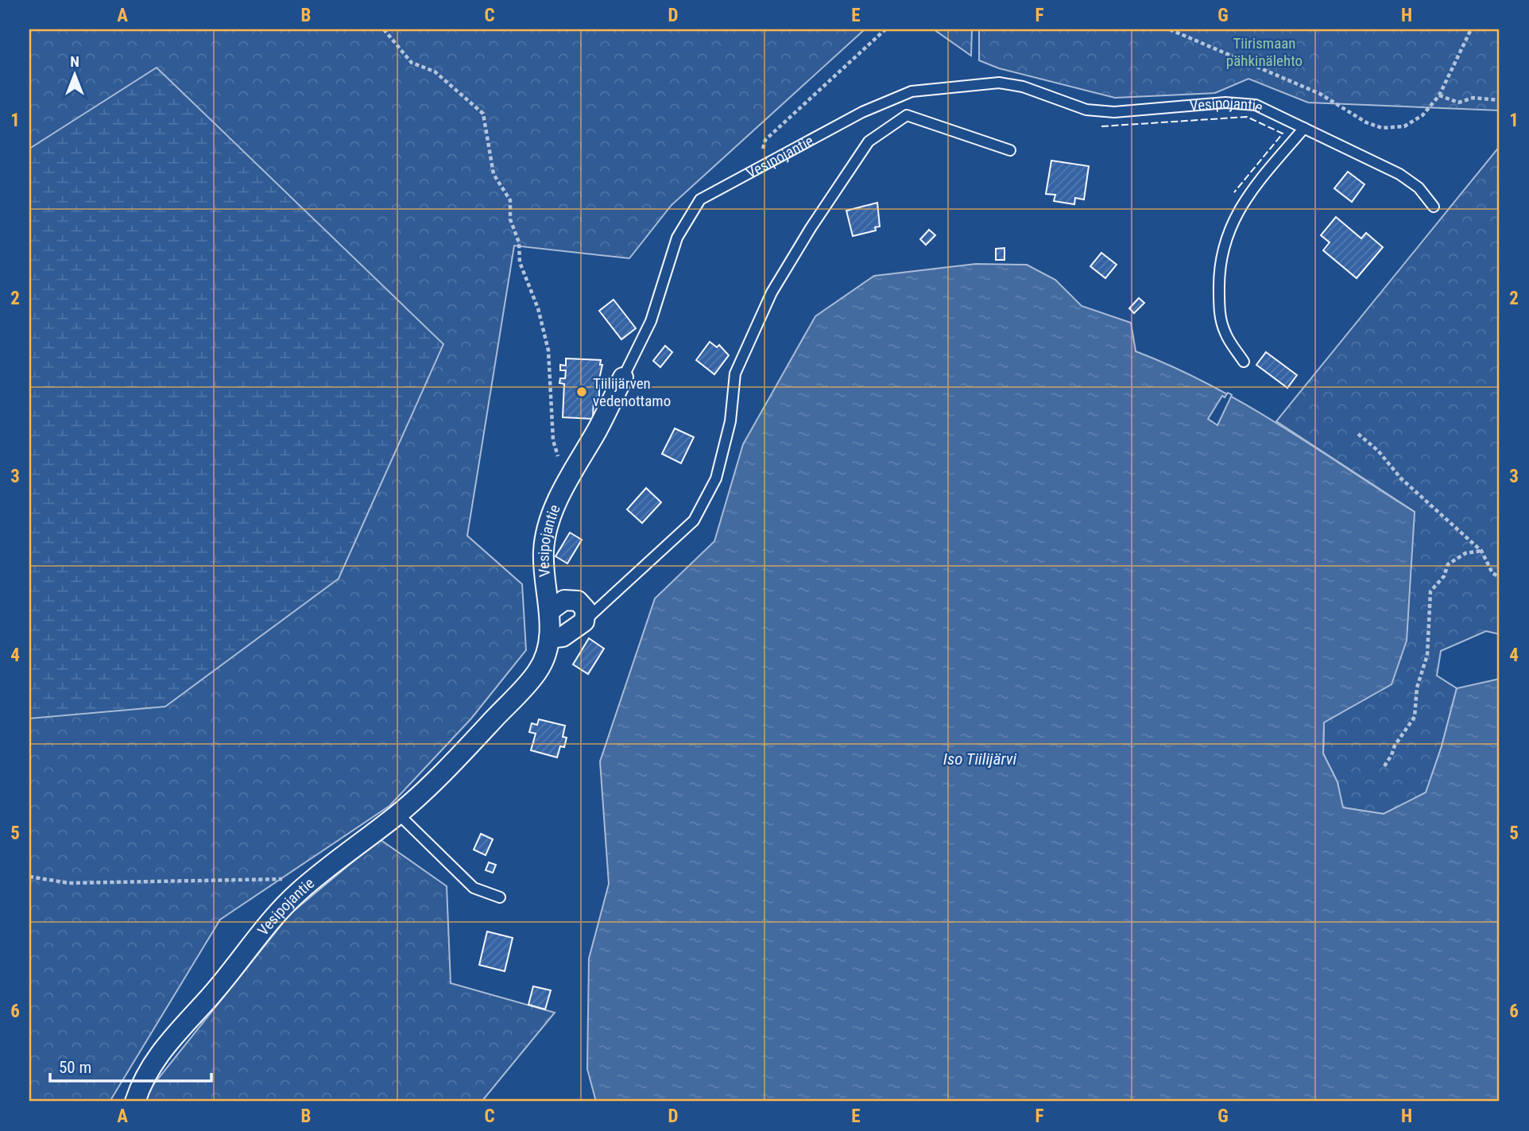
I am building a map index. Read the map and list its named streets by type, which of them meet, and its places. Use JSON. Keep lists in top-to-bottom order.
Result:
{
  "streets": {
    "street": ["Vesipojantie"]
  },
  "water": ["Iso Tiilijärvi"],
  "parks": ["Tiirismaan pähkinälehto"],
  "places": ["Tiilijärven vedenottamo"],
  "scale_bar": "50 m",
  "north": "top",
  "grid": {
    "columns": [
      "A",
      "B",
      "C",
      "D",
      "E",
      "F",
      "G",
      "H"
    ],
    "rows": [
      "1",
      "2",
      "3",
      "4",
      "5",
      "6"
    ]
  }
}
